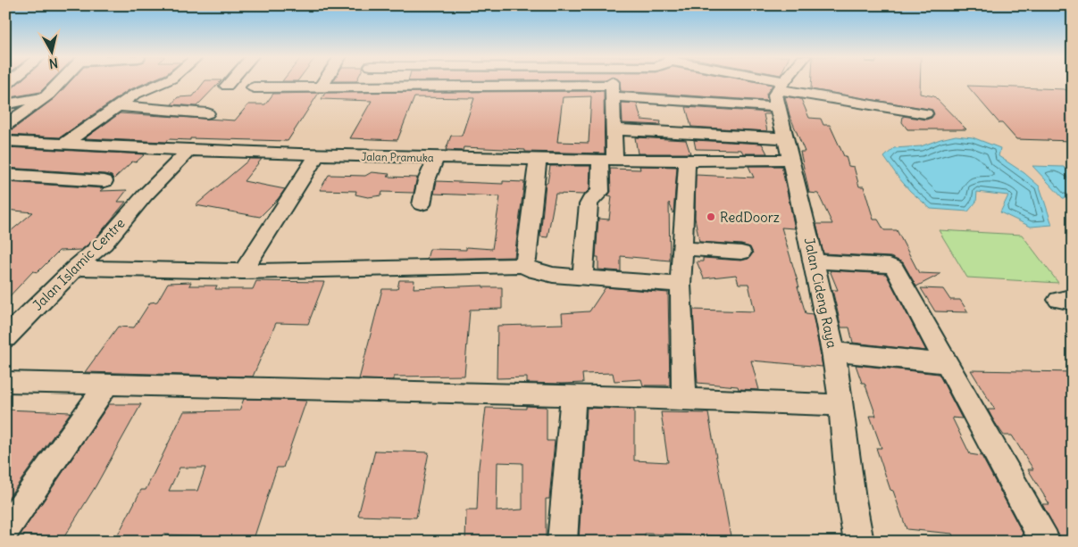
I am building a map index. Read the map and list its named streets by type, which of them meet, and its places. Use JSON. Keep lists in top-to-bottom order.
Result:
{
  "streets": {
    "street": ["Jalan Pramuka", "Jalan Islamic Centre", "Jalan Cideng Raya"]
  },
  "crossings": [
    ["Jalan Pramuka", "Jalan Islamic Centre"],
    ["Jalan Pramuka", "Jalan Cideng Raya"]
  ],
  "places": ["RedDoorz"],
  "north": "bottom"
}
